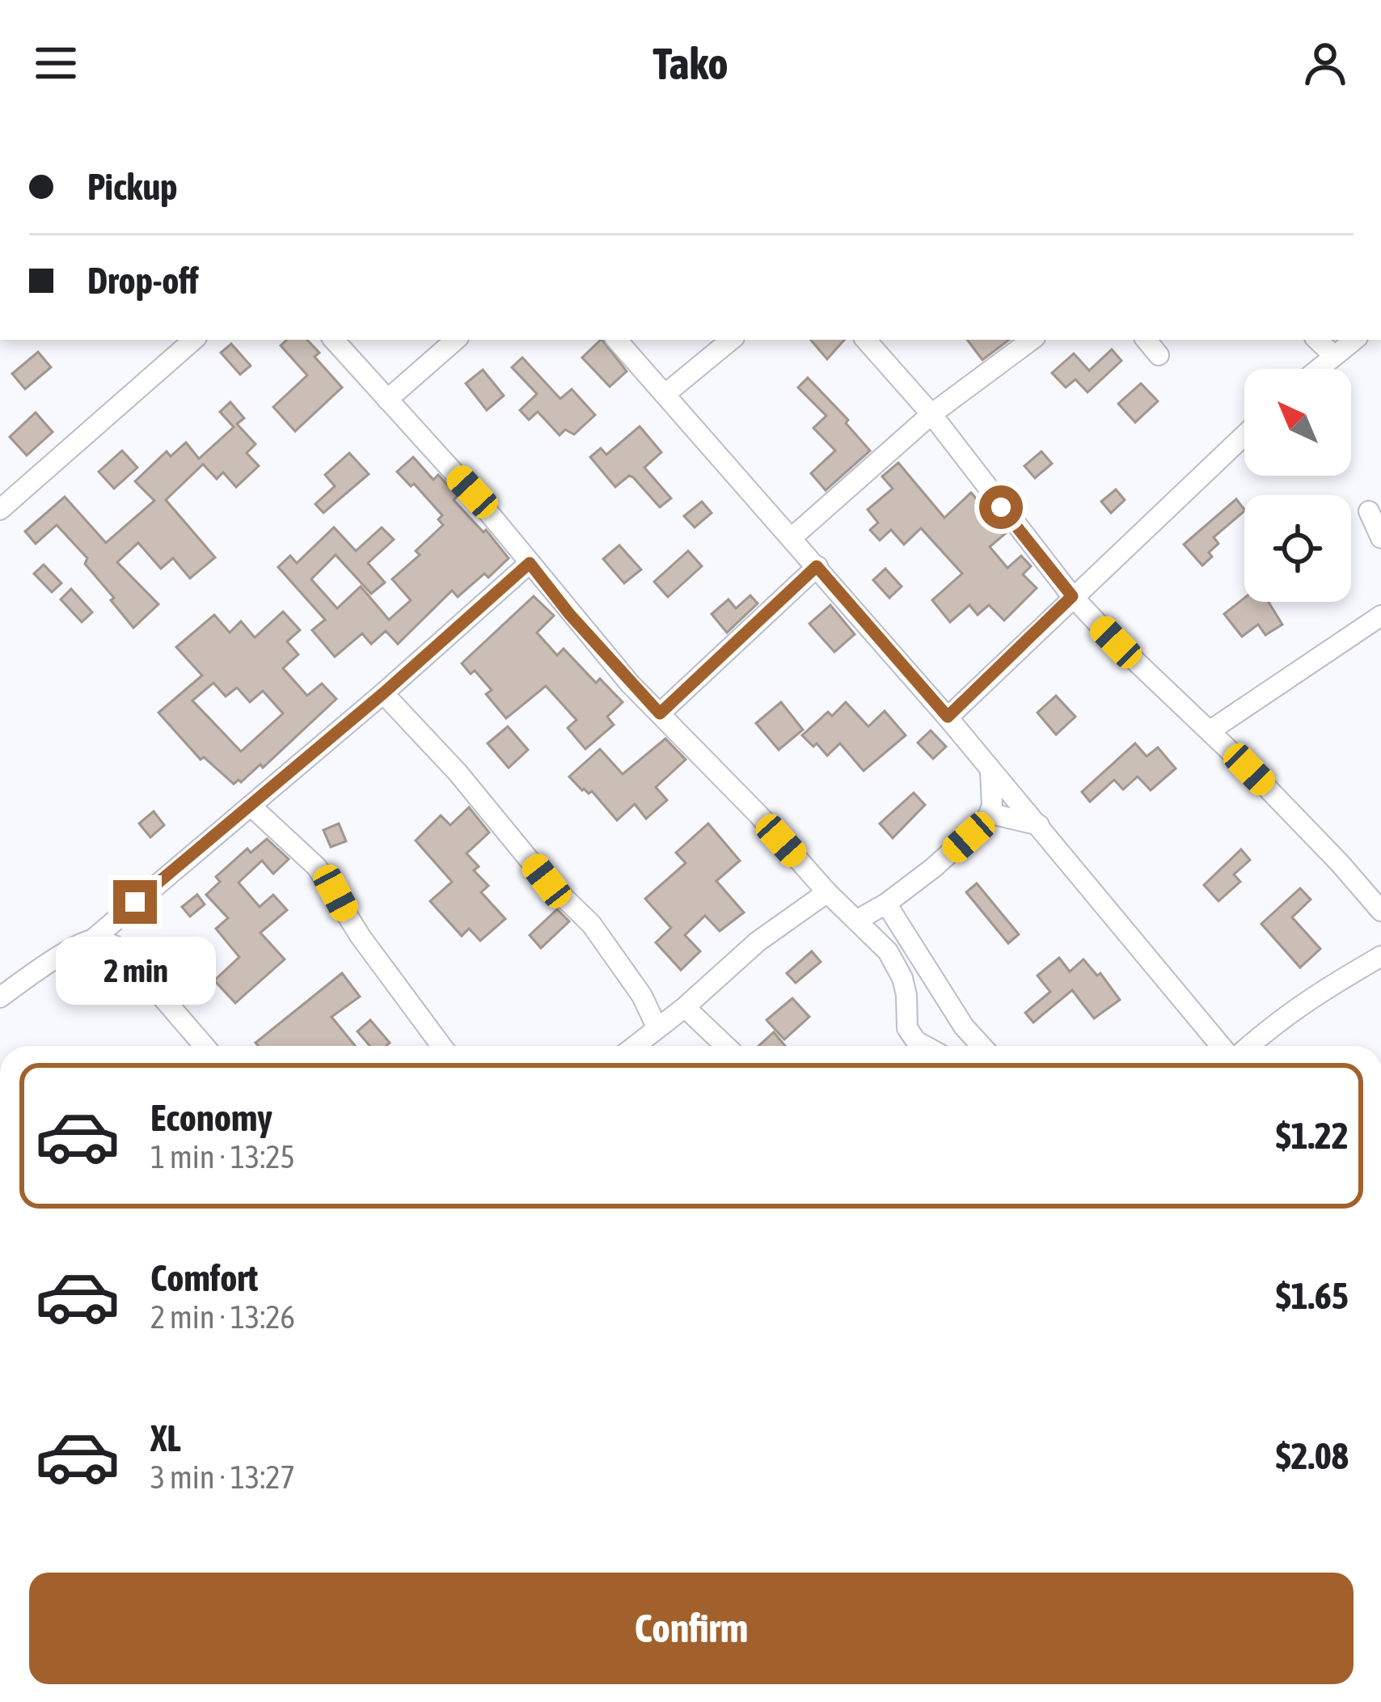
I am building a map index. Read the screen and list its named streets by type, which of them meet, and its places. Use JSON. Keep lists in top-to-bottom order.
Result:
{
  "north": "top left",
  "page": {
    "header": "Tako",
    "banner": ["Pickup", "Drop-off"],
    "bubble": "2 min",
    "list": [
      {
        "name": "Economy",
        "note": "1 min · 13:25",
        "value": "$1.22"
      },
      {
        "name": "Comfort",
        "note": "2 min · 13:26",
        "value": "$1.65"
      },
      {
        "name": "XL",
        "note": "3 min · 13:27",
        "value": "$2.08"
      }
    ],
    "buttons": "Confirm"
  }
}
